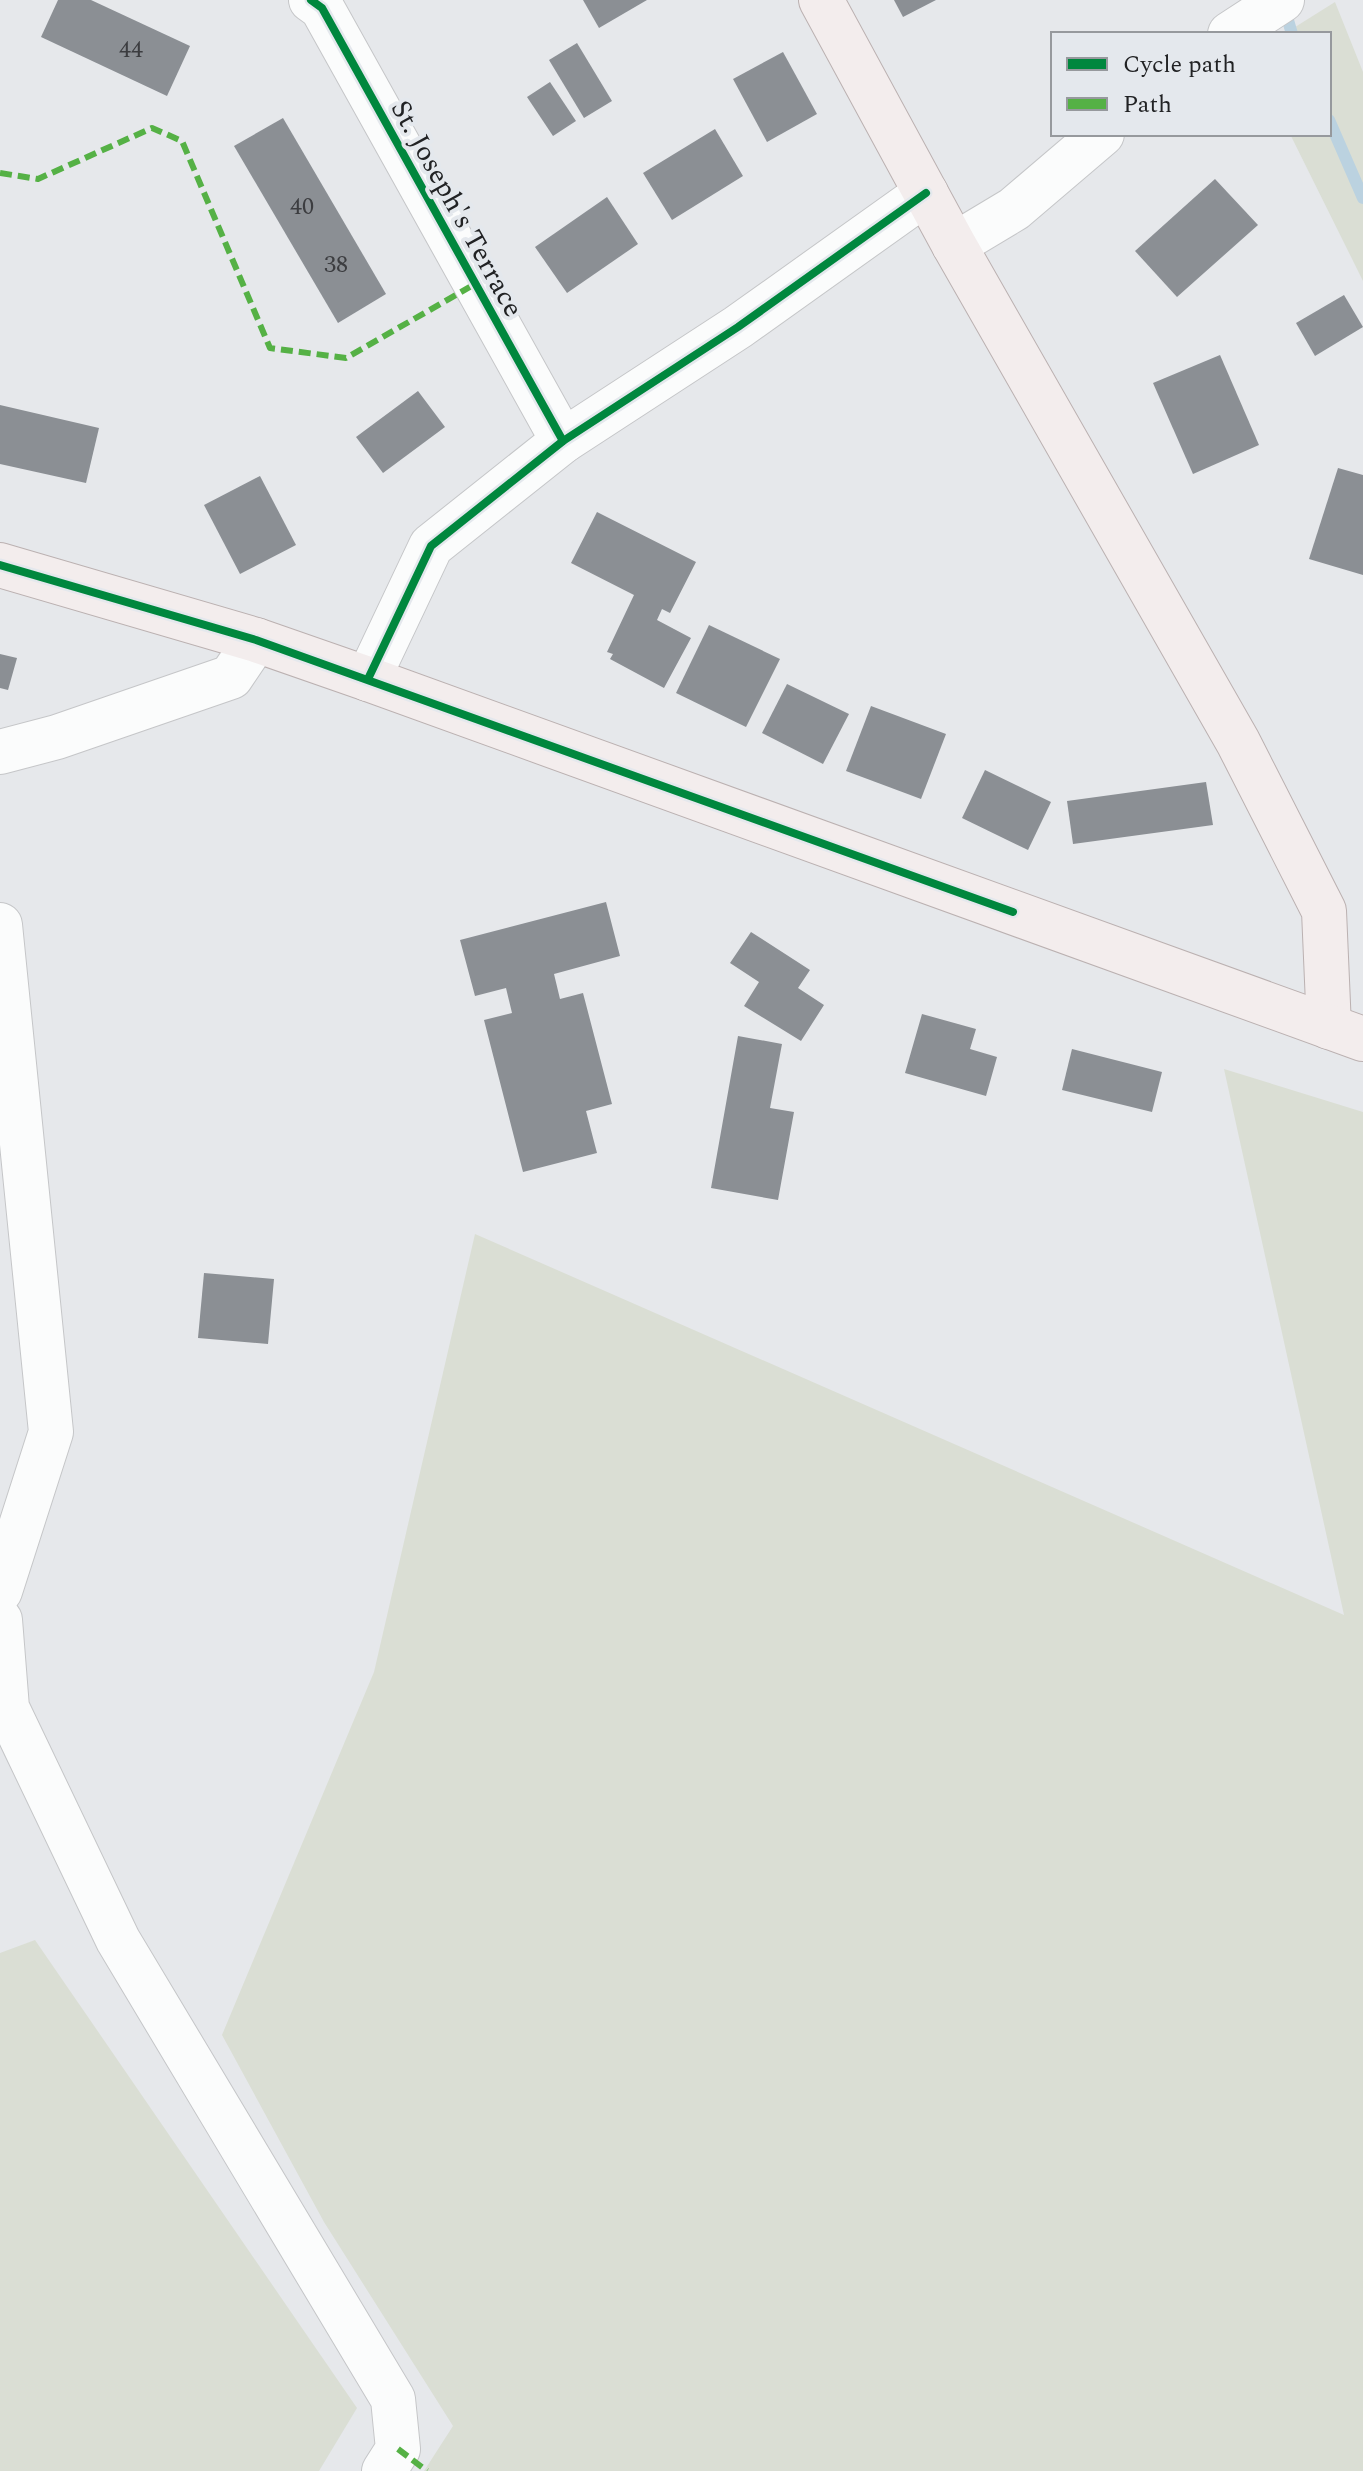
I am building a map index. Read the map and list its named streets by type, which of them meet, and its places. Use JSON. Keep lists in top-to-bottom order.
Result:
{
  "streets": {
    "street": ["St. Joseph's Terrace"]
  },
  "house_numbers": ["44", "40", "38"],
  "legend": ["Cycle path", "Path"]
}
